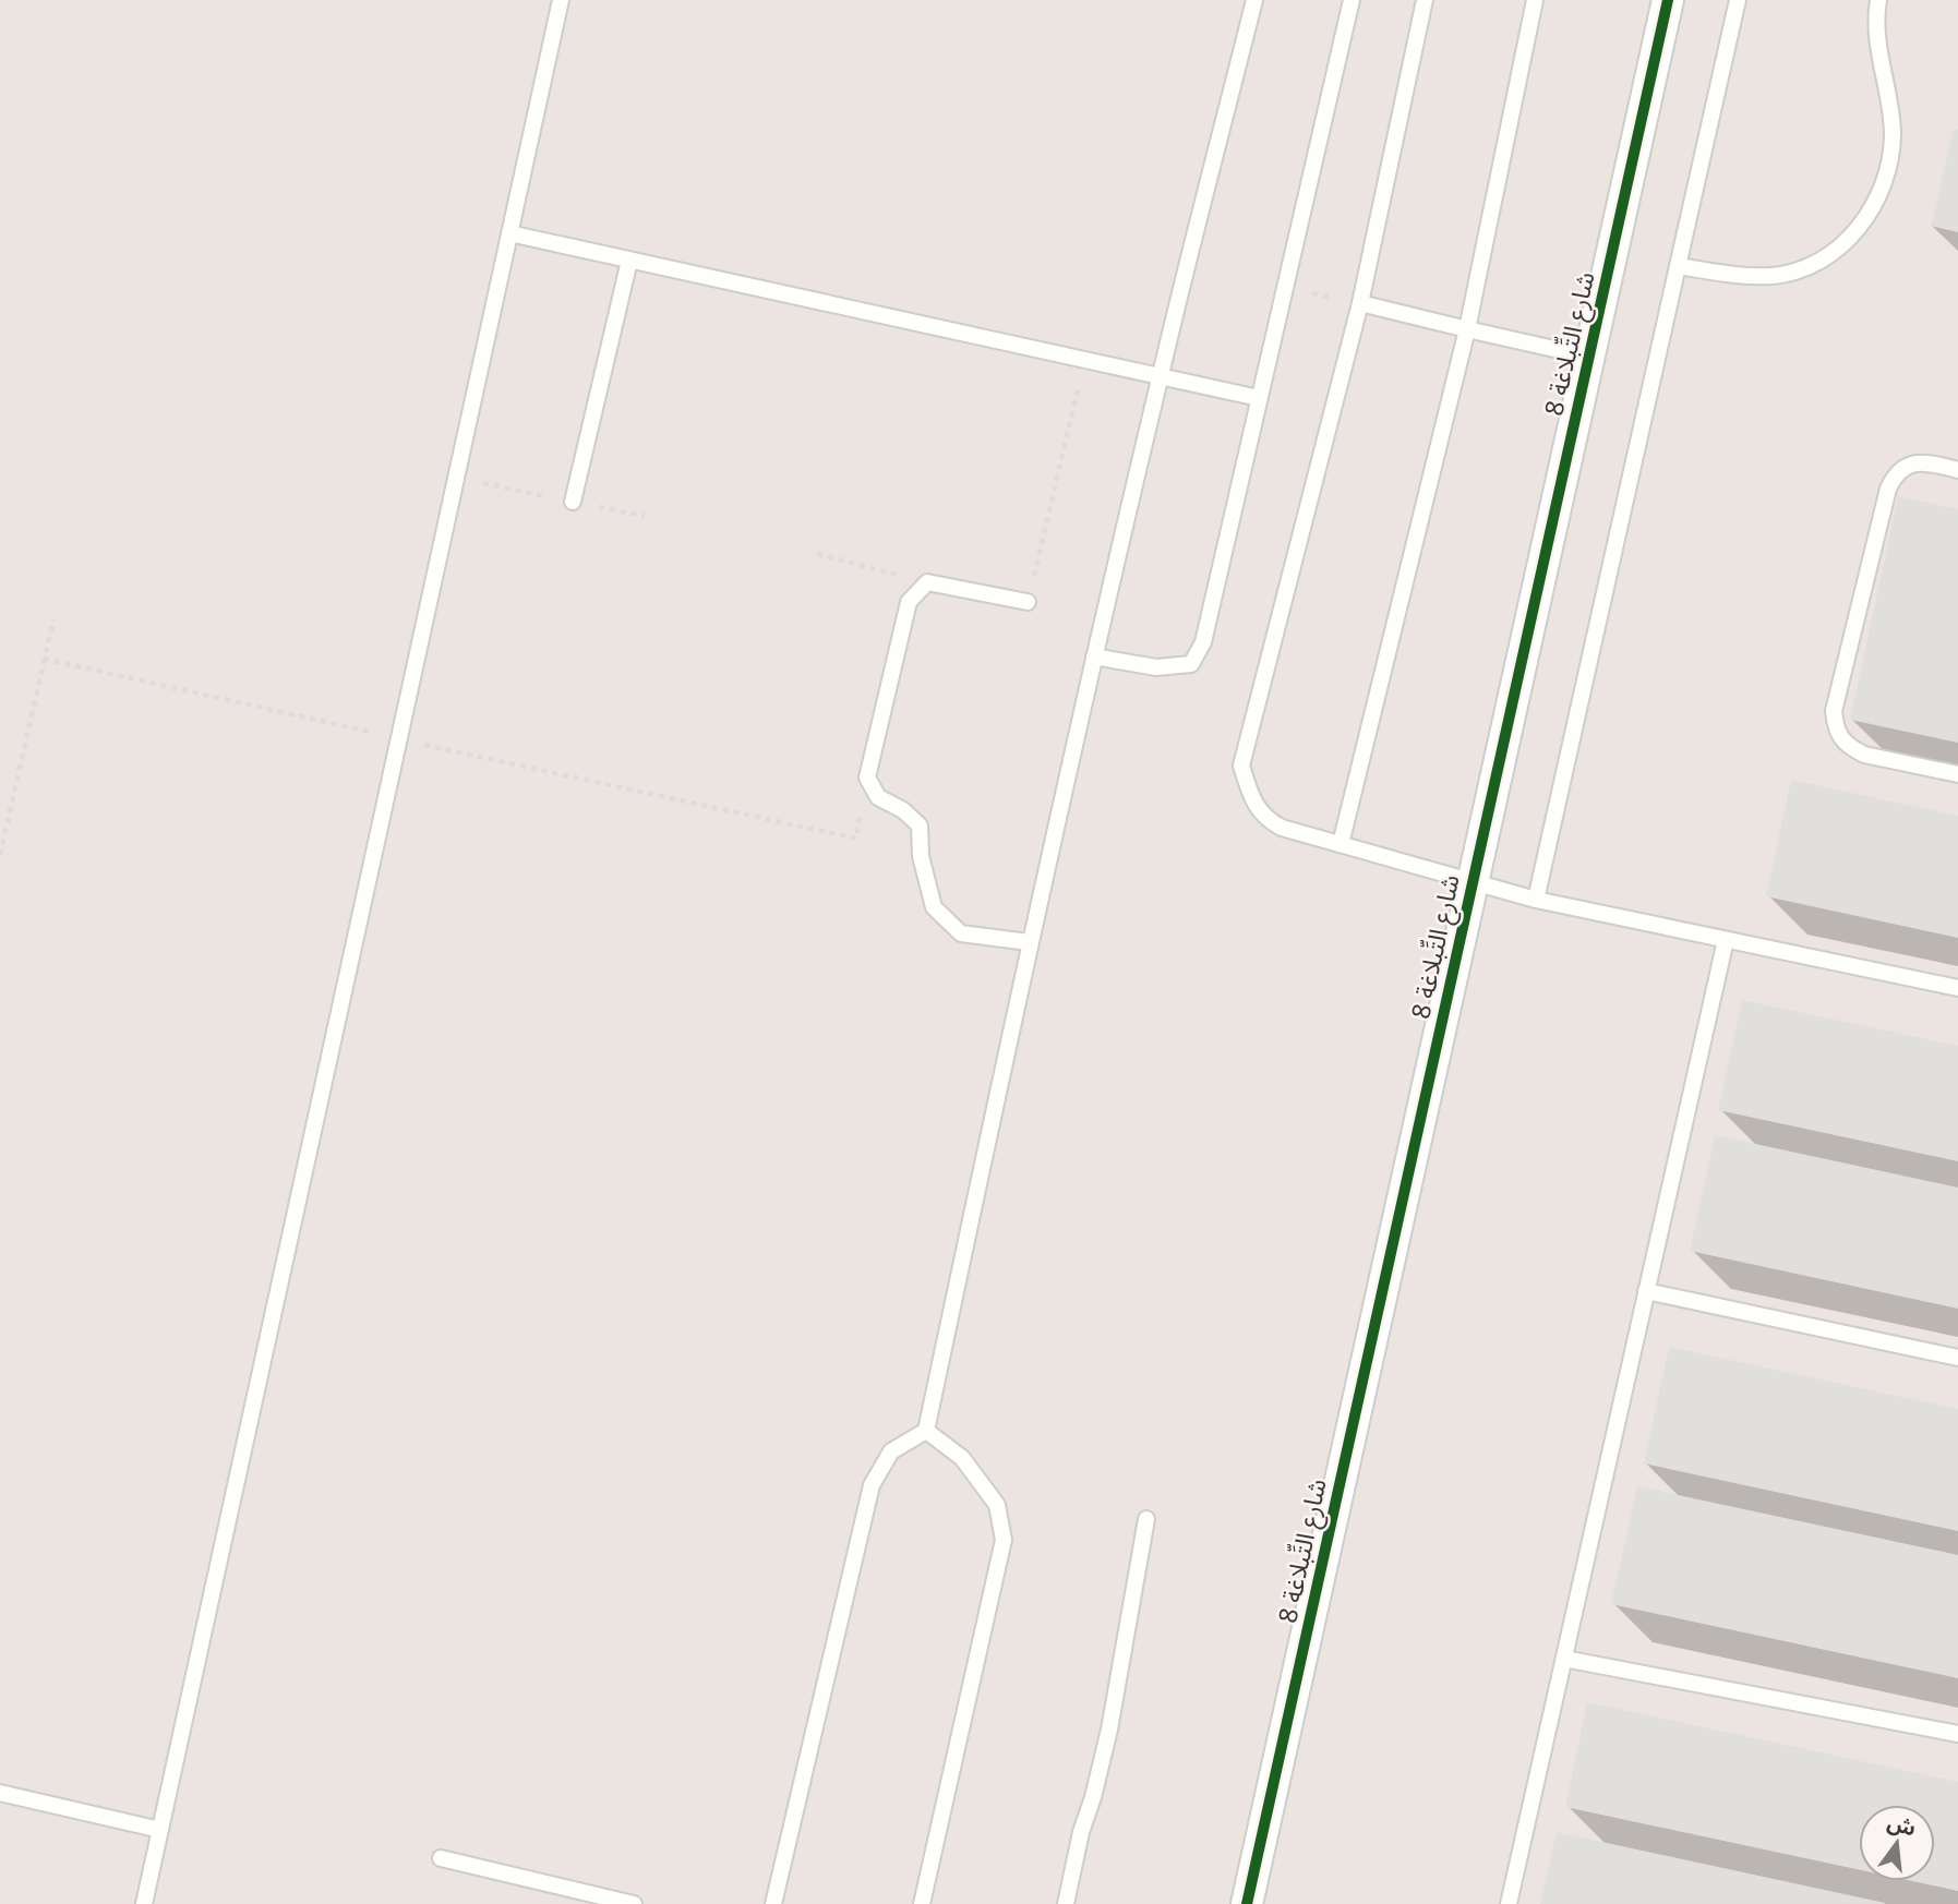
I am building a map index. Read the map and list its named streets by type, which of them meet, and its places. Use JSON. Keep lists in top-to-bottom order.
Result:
{
  "streets": {
    "street": ["شارع التِّبلاغة 8"]
  },
  "north": "top"
}
